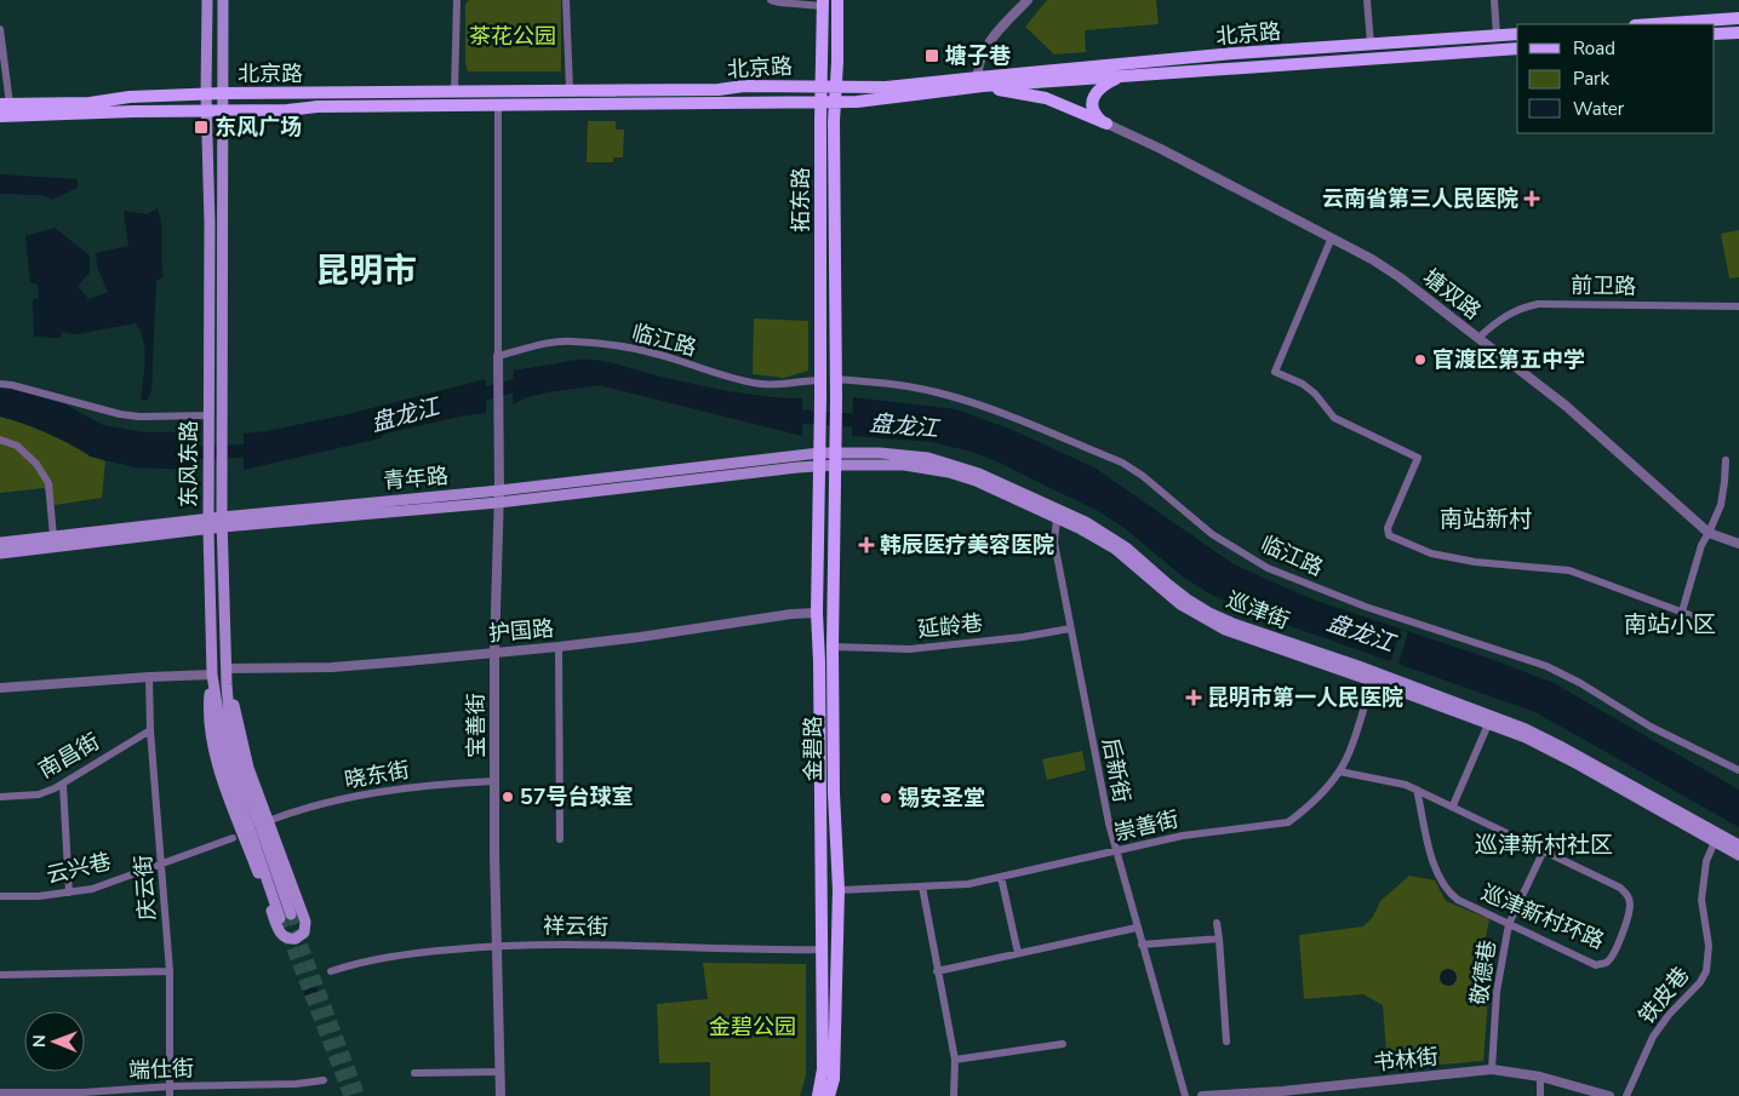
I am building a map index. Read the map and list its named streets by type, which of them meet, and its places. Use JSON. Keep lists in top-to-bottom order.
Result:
{
  "streets": {
    "main road": [
      "北京路",
      "拓东路",
      "东风东路",
      "青年路",
      "巡津街",
      "金碧路"
    ],
    "street": [
      "前卫路",
      "塘双路",
      "临江路",
      "延龄巷",
      "护国路",
      "宝善街",
      "南昌街",
      "后新街",
      "晓东街",
      "崇善街",
      "云兴巷",
      "庆云街",
      "巡津新村环路",
      "祥云街",
      "敬德巷",
      "铁皮巷",
      "书林街",
      "端仕街"
    ]
  },
  "crossings": [
    ["北京路", "拓东路"],
    ["北京路", "东风东路"],
    ["拓东路", "临江路"],
    ["拓东路", "金碧路"],
    ["前卫路", "塘双路"],
    ["临江路", "宝善街"],
    ["东风东路", "青年路"],
    ["东风东路", "护国路"],
    ["青年路", "巡津街"],
    ["青年路", "宝善街"],
    ["青年路", "金碧路"],
    ["巡津街", "金碧路"],
    ["巡津街", "后新街"],
    ["巡津街", "崇善街"],
    ["巡津街", "铁皮巷"],
    ["延龄巷", "金碧路"],
    ["延龄巷", "后新街"],
    ["护国路", "宝善街"],
    ["护国路", "金碧路"],
    ["宝善街", "晓东街"],
    ["宝善街", "祥云街"],
    ["金碧路", "崇善街"],
    ["金碧路", "祥云街"],
    ["南昌街", "庆云街"],
    ["后新街", "崇善街"],
    ["云兴巷", "庆云街"],
    ["庆云街", "端仕街"],
    ["巡津新村环路", "敬德巷"],
    ["敬德巷", "书林街"]
  ],
  "districts": [
    "昆明市",
    "南站新村",
    "南站小区",
    "巡津新村社区"
  ],
  "water": ["盘龙江"],
  "parks": ["茶花公园", "金碧公园"],
  "places": {
    "transit": ["塘子巷", "东风广场"],
    "health": ["云南省第三人民医院", "韩辰医疗美容医院", "昆明市第一人民医院"],
    "other": ["官渡区第五中学", "57号台球室", "锡安圣堂"]
  },
  "legend": ["Road", "Park", "Water"],
  "north": "left"
}
